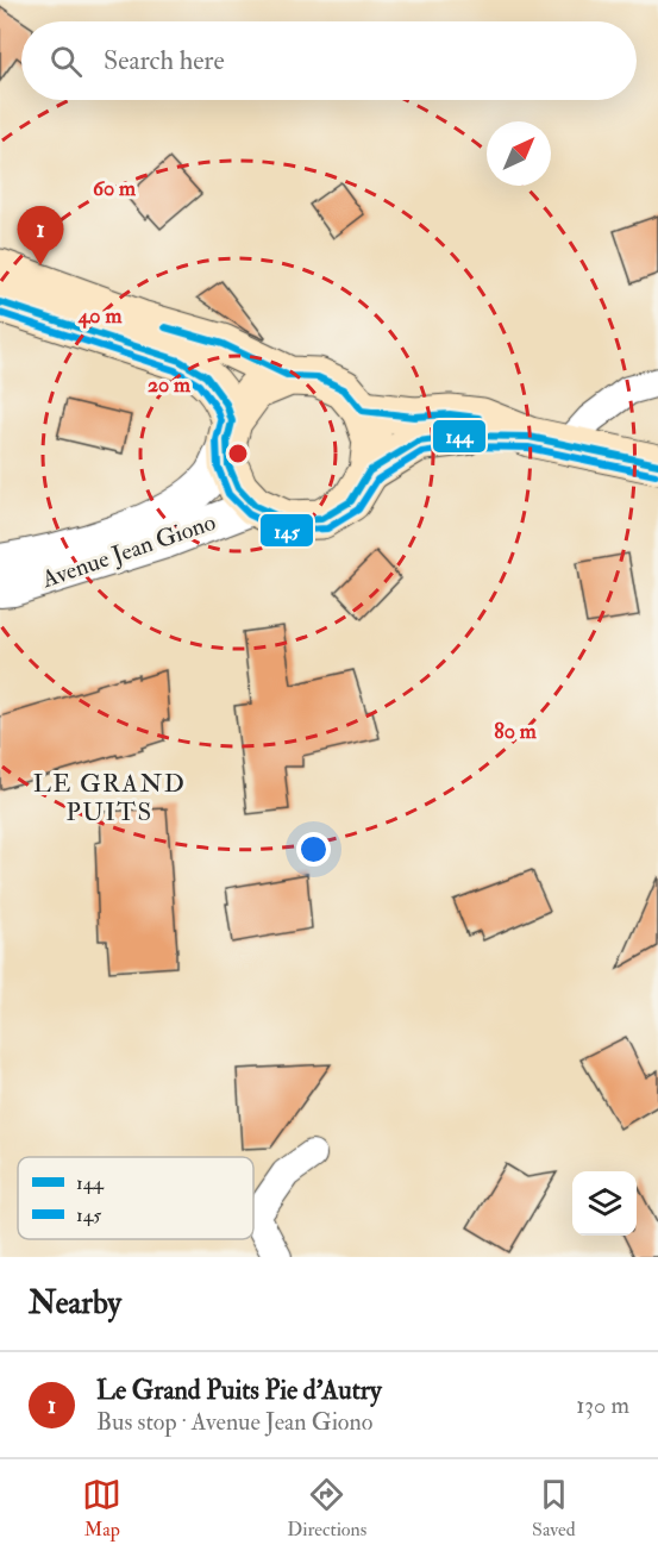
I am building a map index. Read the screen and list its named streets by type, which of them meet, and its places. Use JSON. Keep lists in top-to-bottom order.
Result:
{
  "streets": {
    "street": ["Avenue Jean Giono"]
  },
  "districts": ["LE GRAND PUITS"],
  "lines": ["transit line 144", "transit line 145"],
  "legend": ["144", "145"],
  "north": "top right",
  "page": {
    "search": "Search here",
    "pins": "1",
    "heading": "Nearby",
    "list": [
      {
        "mark": "1",
        "name": "Le Grand Puits Pie d'Autry",
        "note": "Bus stop · Avenue Jean Giono",
        "value": "130 m"
      }
    ],
    "nav": ["Map", "Directions", "Saved"]
  },
  "rings": [
    "60 m",
    "40 m",
    "20 m",
    "80 m"
  ]
}
